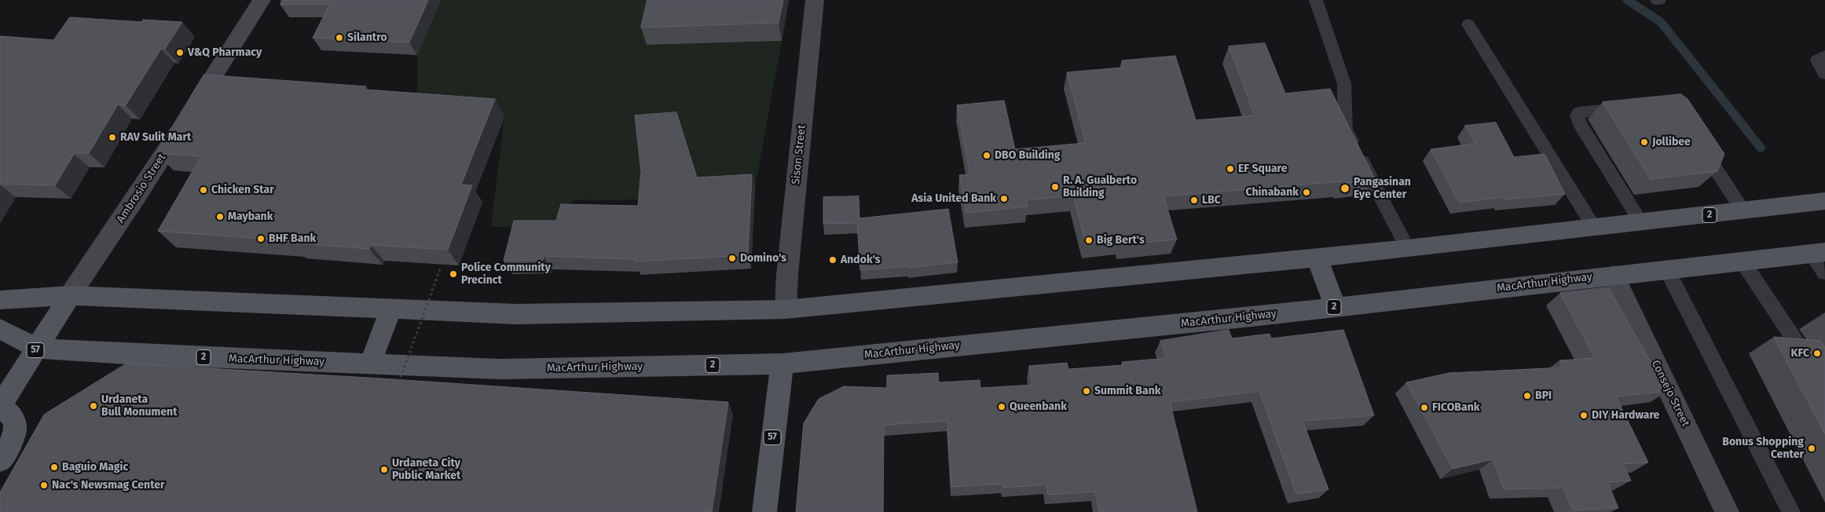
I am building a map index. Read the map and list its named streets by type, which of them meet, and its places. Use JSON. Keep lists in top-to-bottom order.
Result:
{
  "streets": {
    "main road": ["2", "MacArthur Highway", "57"],
    "street": ["Sison Street", "Ambrosio Street", "Consejo Street"]
  },
  "crossings": [
    ["Sison Street", "2"],
    ["Ambrosio Street", "2"],
    ["Ambrosio Street", "57"],
    ["2", "57"],
    ["MacArthur Highway", "57"],
    ["MacArthur Highway", "Consejo Street"]
  ],
  "places": [
    "Silantro",
    "V&Q Pharmacy",
    "RAV Sulit Mart",
    "Jollibee",
    "DBO Building",
    "EF Square",
    "R. A. Gualberto Building",
    "Pangasinan Eye Center",
    "Chicken Star",
    "Chinabank",
    "Asia United Bank",
    "LBC",
    "Maybank",
    "BHF Bank",
    "Big Bert's",
    "Domino's",
    "Andok's",
    "Police Community Precinct",
    "KFC",
    "Summit Bank",
    "BPI",
    "Urdaneta Bull Monument",
    "Queenbank",
    "FICOBank",
    "DIY Hardware",
    "Bonus Shopping Center",
    "Baguio Magic",
    "Urdaneta City Public Market",
    "Nac's Newsmag Center"
  ]
}
